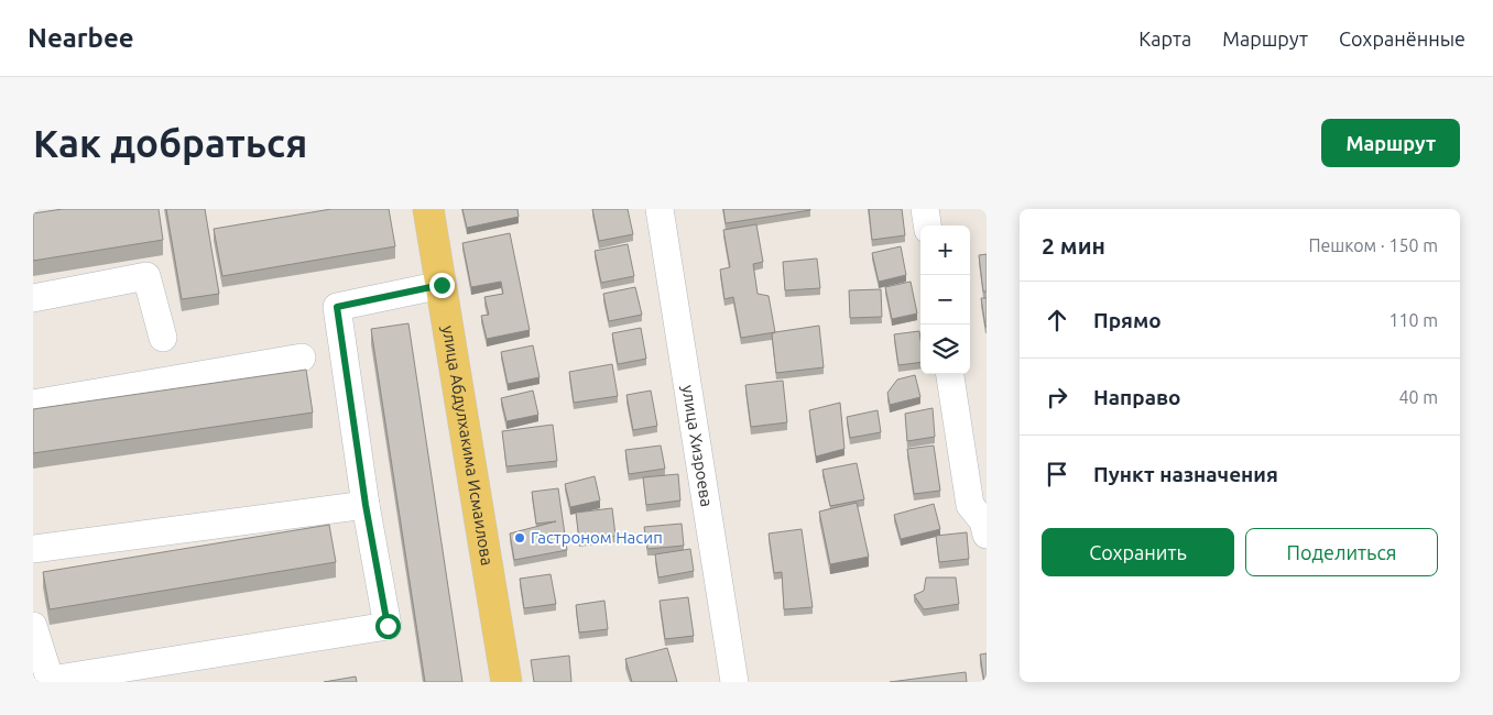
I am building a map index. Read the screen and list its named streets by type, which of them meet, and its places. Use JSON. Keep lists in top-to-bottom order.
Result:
{
  "streets": {
    "main road": ["улица Абдулхакима Исмаилова"],
    "street": ["улица Хизроева"]
  },
  "places": ["Гастроном Насип"],
  "page": {
    "header": "Nearbee",
    "nav": ["Карта", "Маршрут", "Сохранённые"],
    "buttons": [
      "Маршрут",
      ["Сохранить", "Поделиться"]
    ],
    "title": "Как добраться",
    "heading": ["2 мин", "Пешком · 150 m"],
    "map_buttons": ["+", "−"],
    "list": [
      ["Прямо", "110 m"],
      ["Направо", "40 m"],
      "Пункт назначения"
    ]
  }
}
